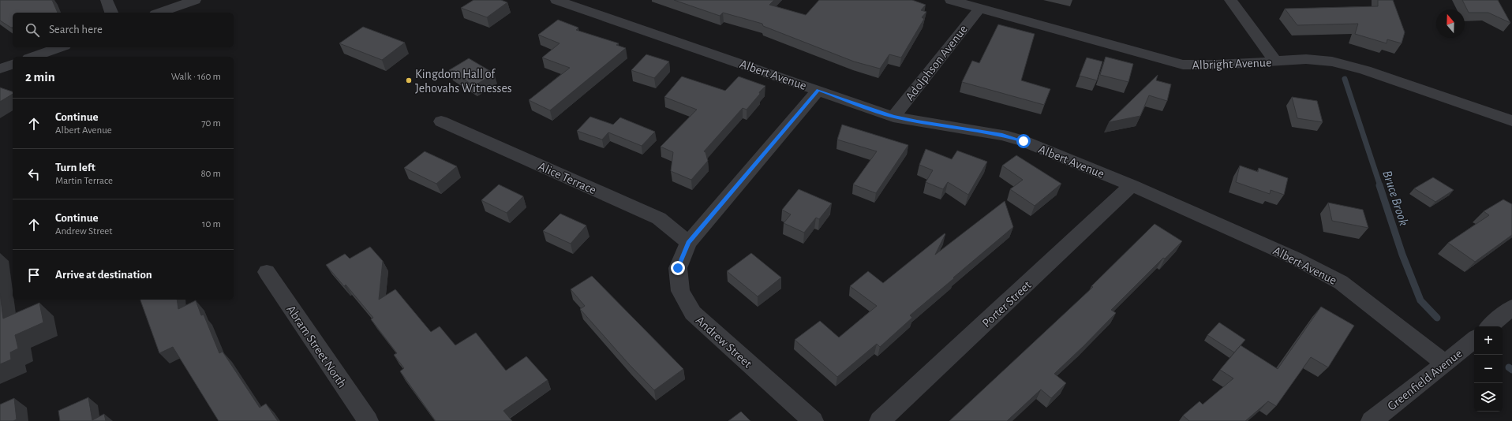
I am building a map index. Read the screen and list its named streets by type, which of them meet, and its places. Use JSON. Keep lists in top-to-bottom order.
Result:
{
  "streets": {
    "street": [
      "Adolphson Avenue",
      "Albright Avenue",
      "Albert Avenue",
      "Alice Terrace",
      "Porter Street",
      "Andrew Street",
      "Abram Street North",
      "Greenfield Avenue"
    ]
  },
  "crossings": [
    ["Adolphson Avenue", "Albright Avenue"],
    ["Adolphson Avenue", "Albert Avenue"],
    ["Albert Avenue", "Porter Street"],
    ["Albert Avenue", "Andrew Street"],
    ["Albert Avenue", "Greenfield Avenue"],
    ["Alice Terrace", "Andrew Street"]
  ],
  "water": ["Bruce Brook"],
  "places": ["Kingdom Hall of Jehovahs Witnesses"],
  "north": "top",
  "page": {
    "search": "Search here",
    "heading": ["2 min", "Walk · 160 m"],
    "list": [
      ["Continue", "Albert Avenue", "70 m"],
      ["Turn left", "Martin Terrace", "80 m"],
      ["Continue", "Andrew Street", "10 m"],
      "Arrive at destination"
    ],
    "map_buttons": ["+", "−"]
  }
}
